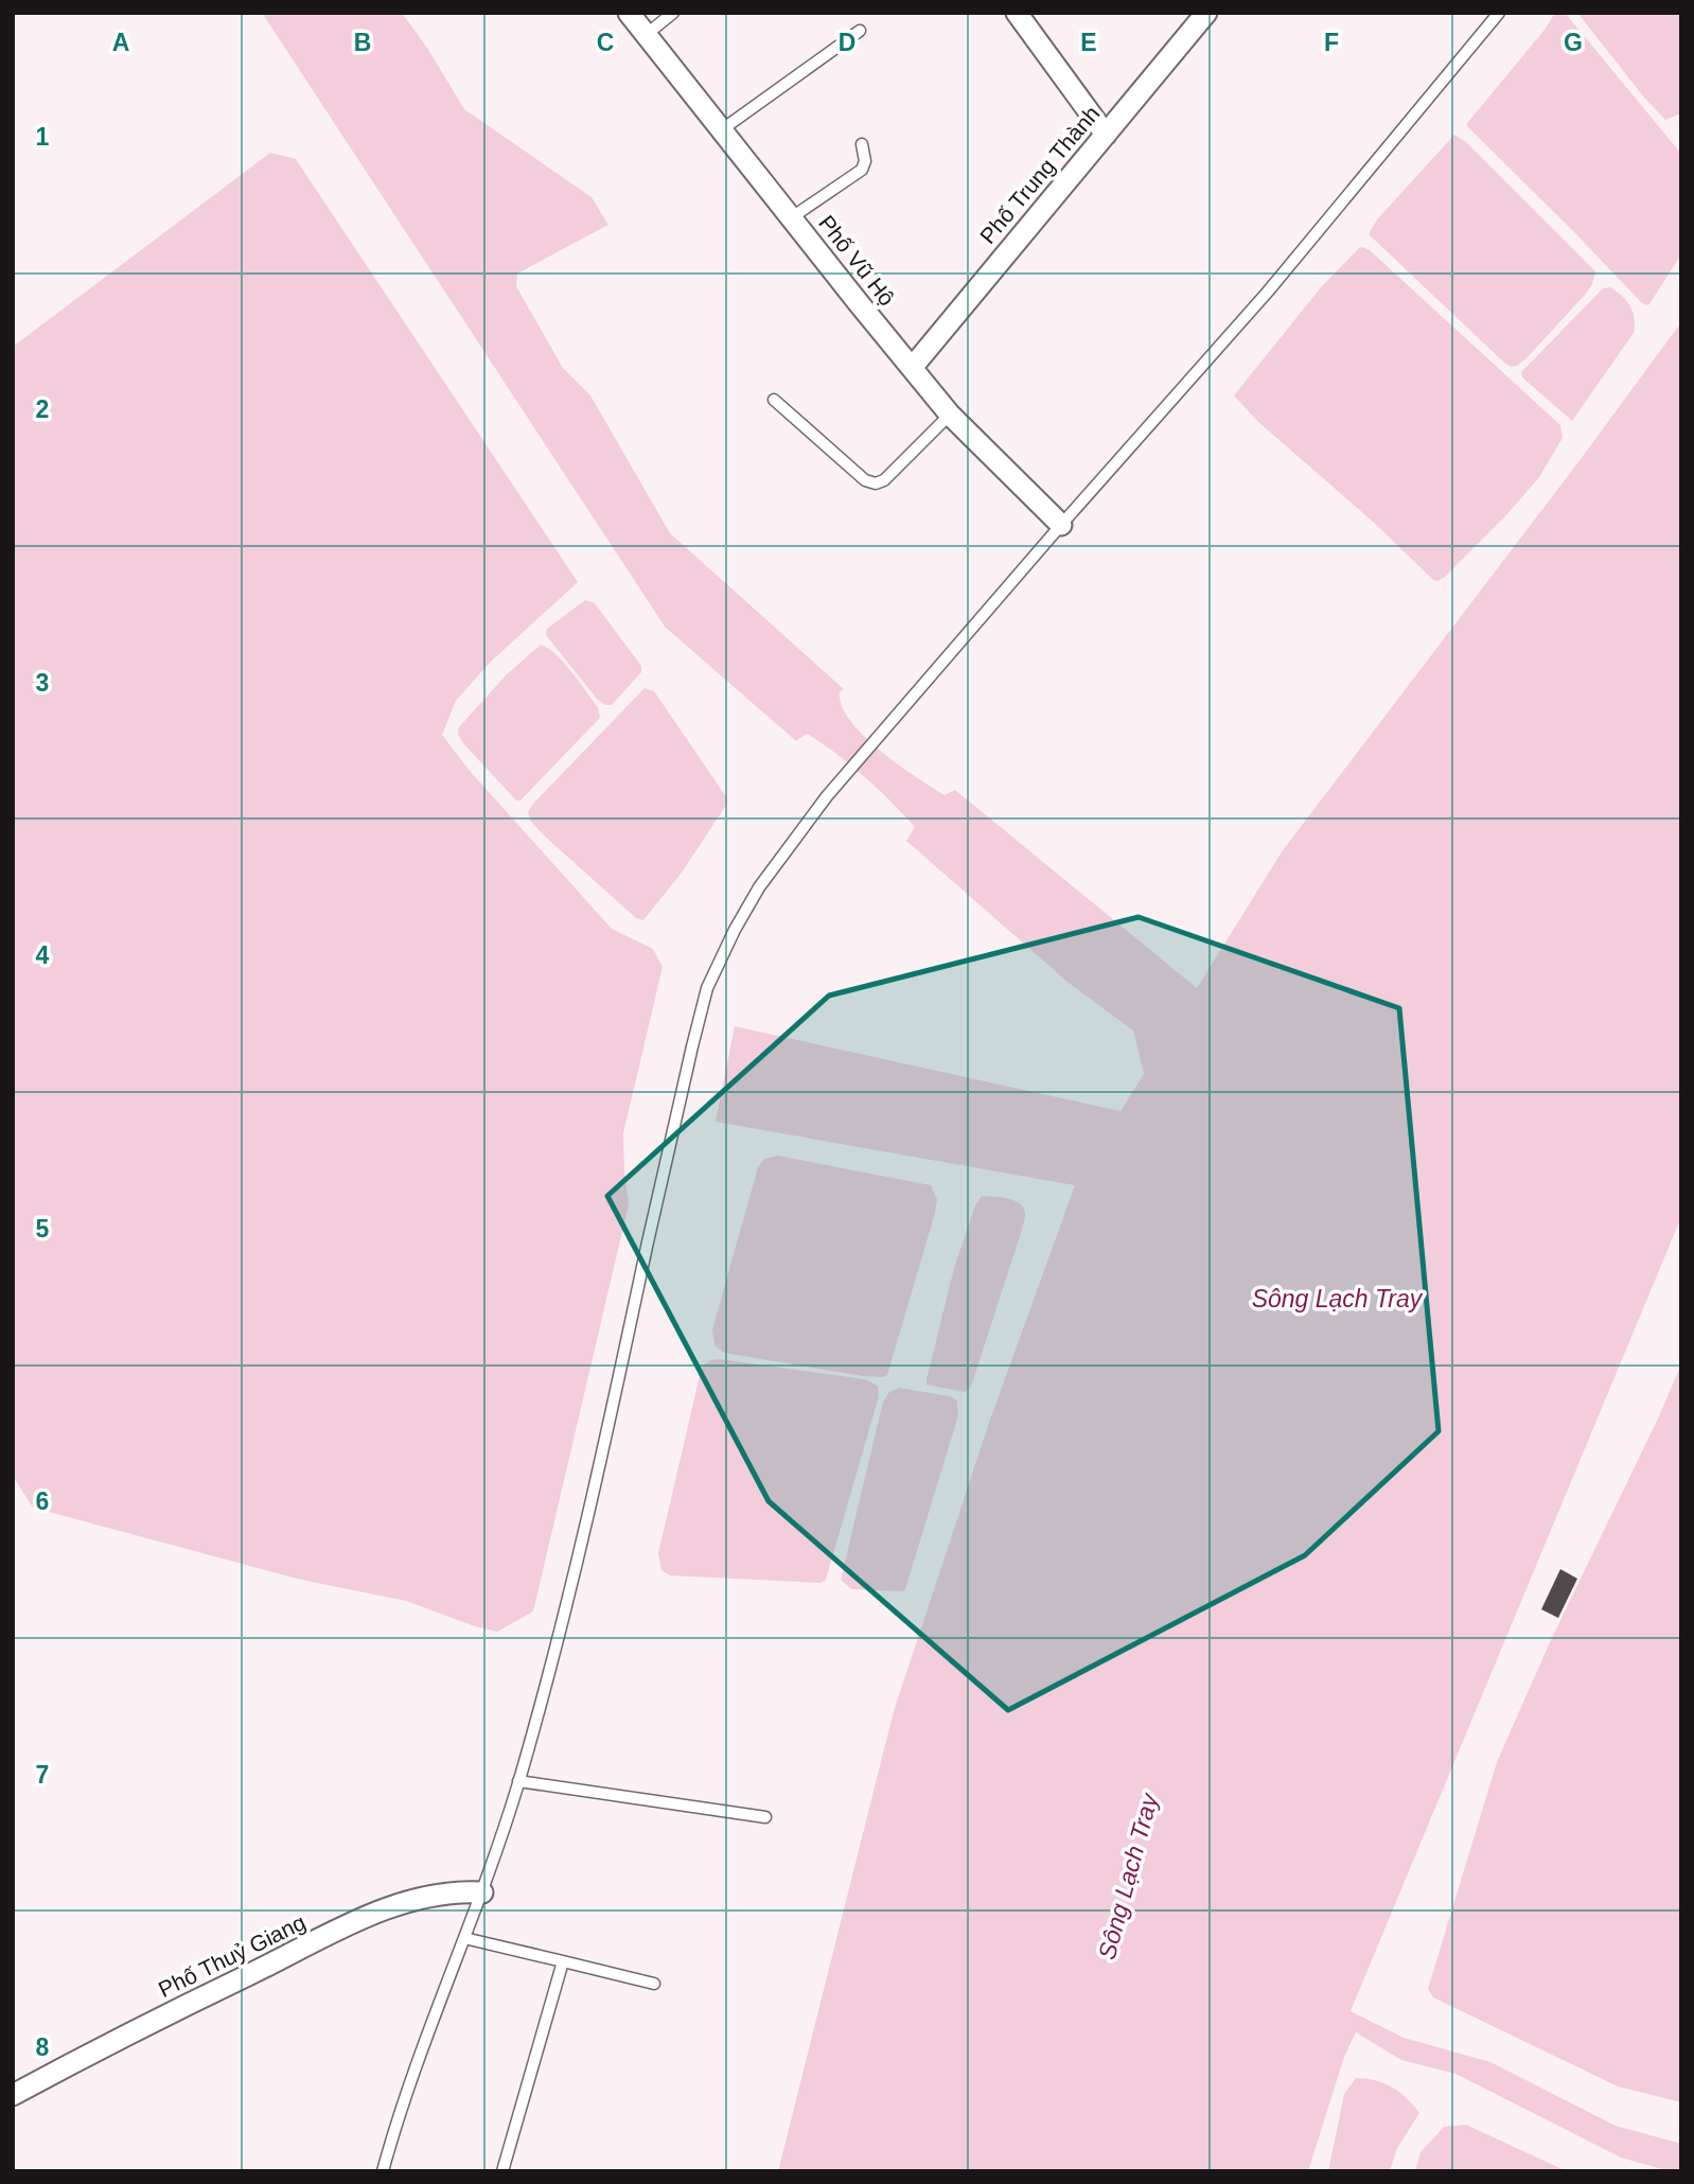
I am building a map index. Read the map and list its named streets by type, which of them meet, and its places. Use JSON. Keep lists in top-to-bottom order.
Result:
{
  "streets": {
    "street": ["Phố Trung Thành", "Phố Vũ Hộ", "Phố Thuỷ Giang"]
  },
  "crossings": [
    ["Phố Trung Thành", "Phố Vũ Hộ"]
  ],
  "water": ["Sông Lạch Tray"],
  "grid": {
    "columns": [
      "A",
      "B",
      "C",
      "D",
      "E",
      "F",
      "G"
    ],
    "rows": [
      "1",
      "2",
      "3",
      "4",
      "5",
      "6",
      "7",
      "8"
    ]
  }
}
